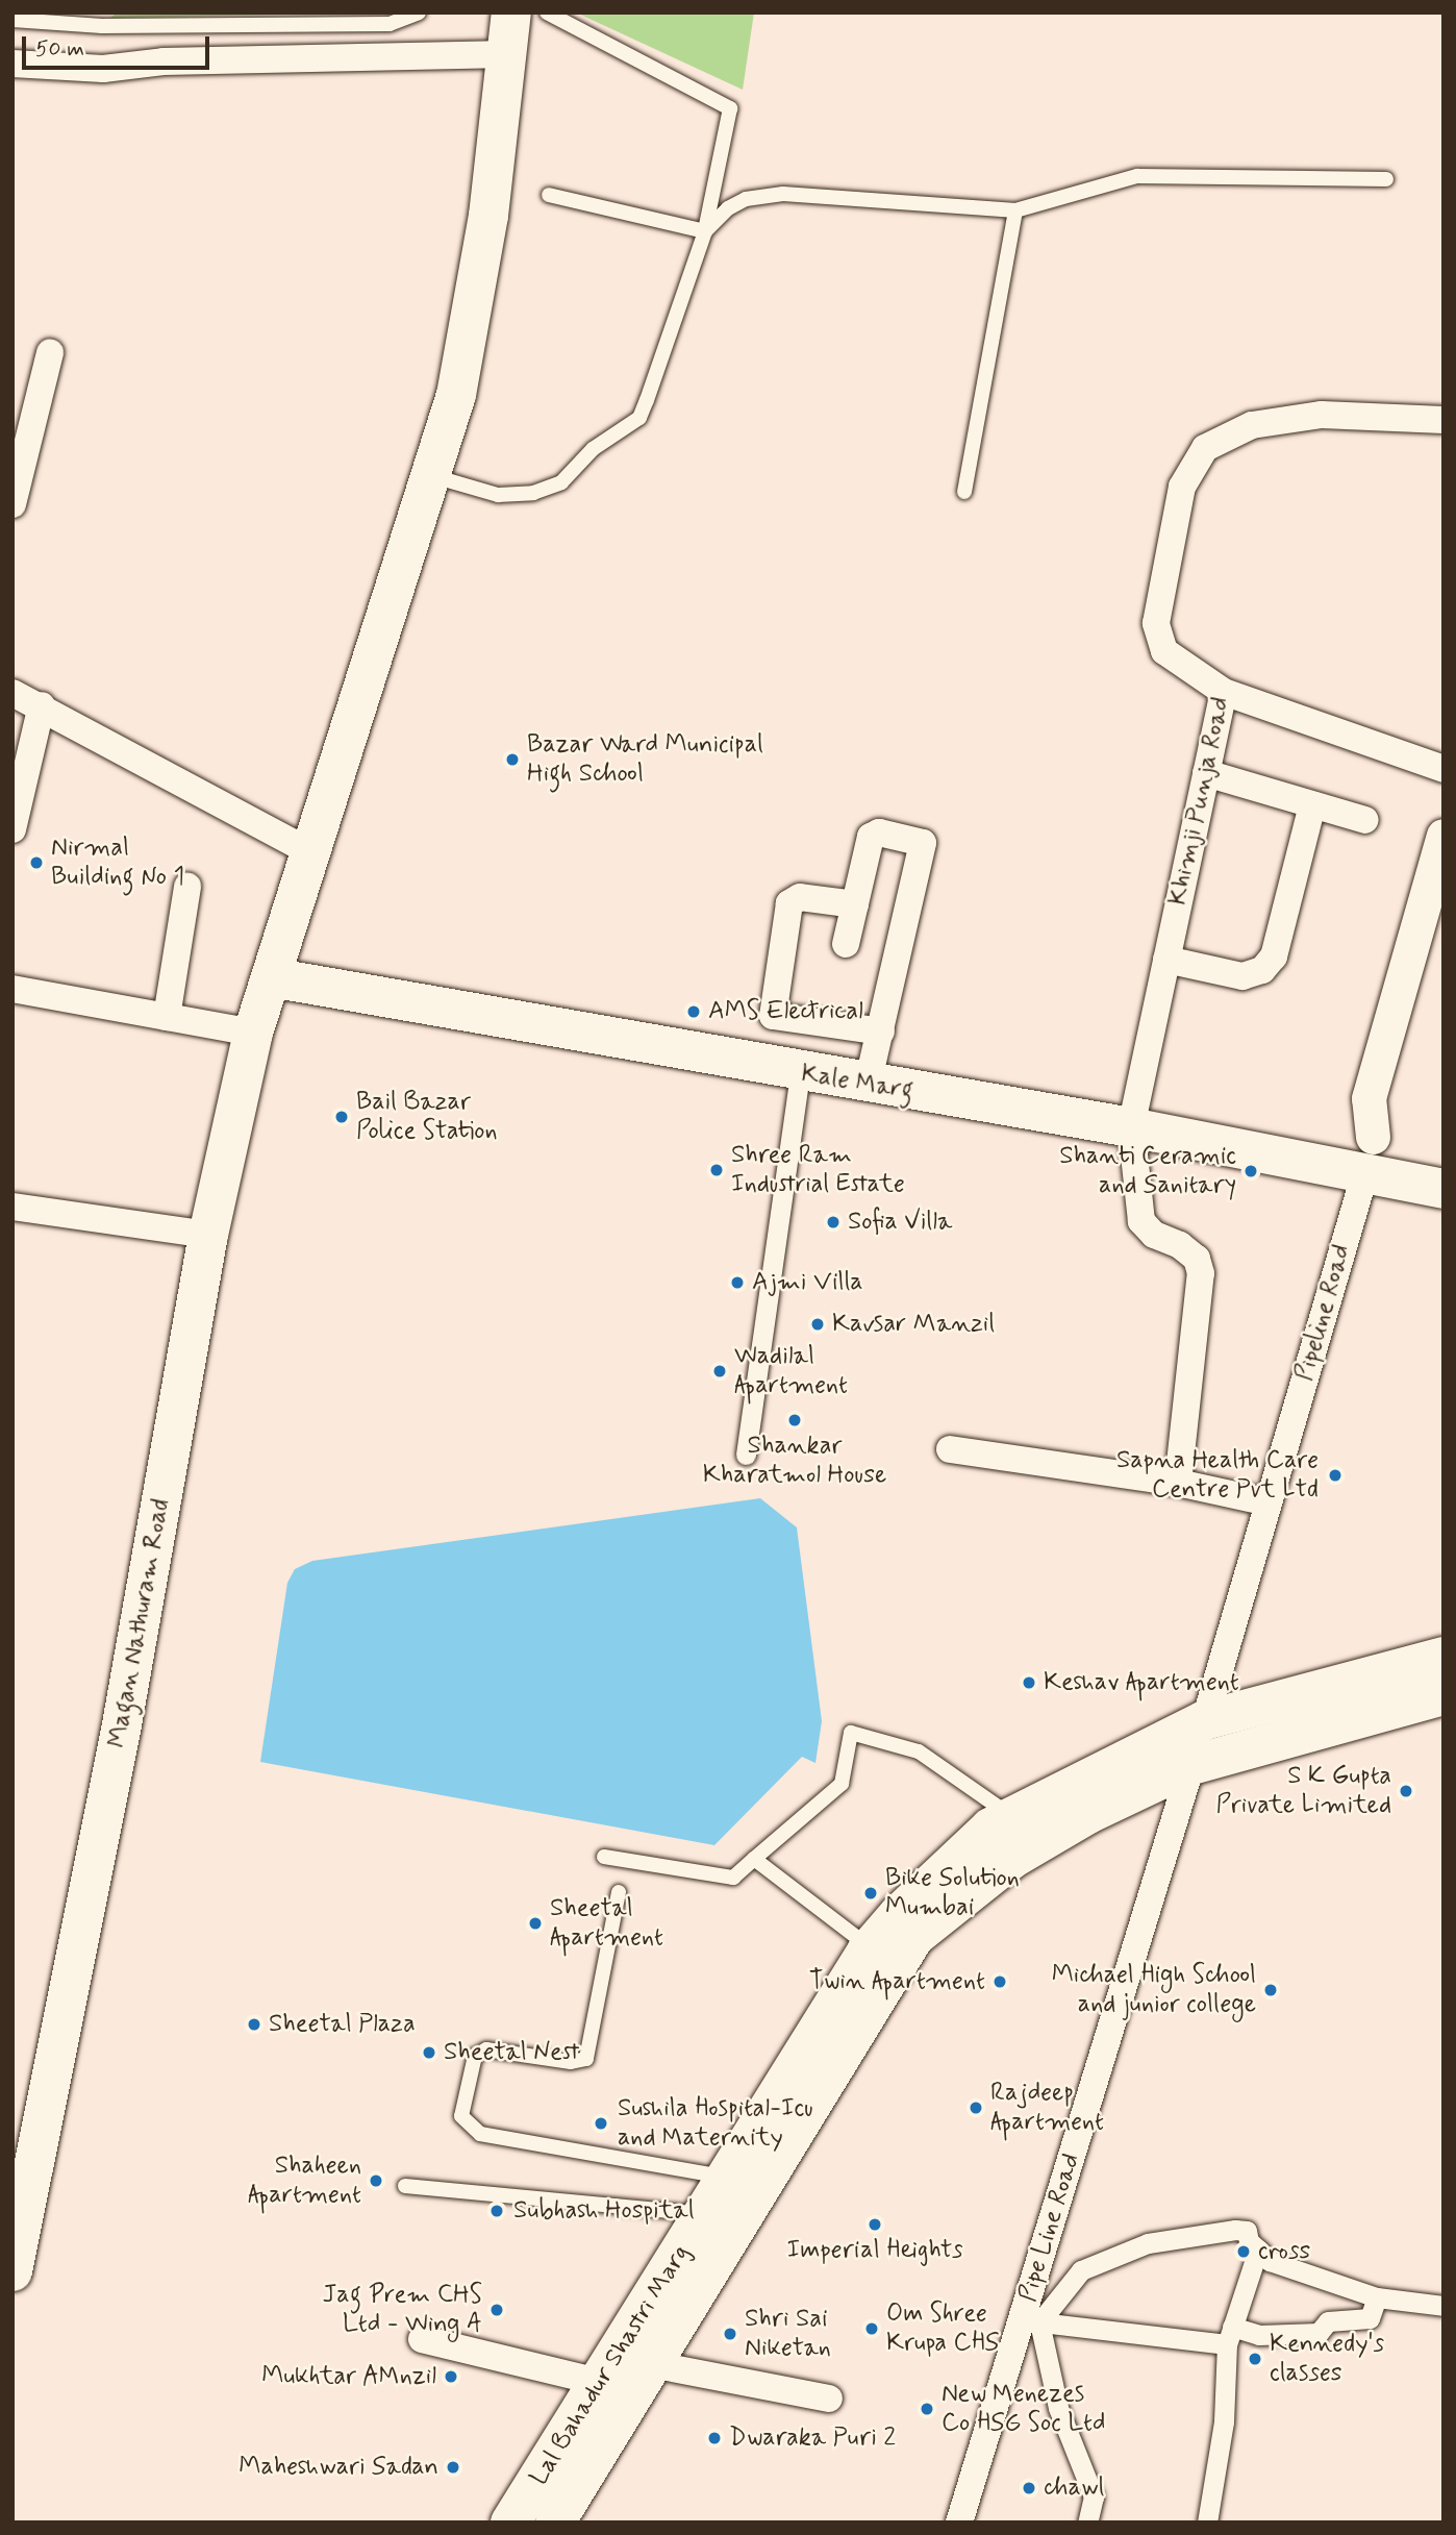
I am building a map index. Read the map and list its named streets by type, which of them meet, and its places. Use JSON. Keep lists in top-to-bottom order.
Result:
{
  "streets": {
    "main road": ["Kale Marg", "Magan Nathuram Road", "Lal Bahadur Shastri Marg"],
    "street": ["Khimji Punja Road", "Pipeline Road", "Pipe Line Road"]
  },
  "crossings": [
    ["Khimji Punja Road", "Kale Marg"],
    ["Kale Marg", "Pipeline Road"],
    ["Kale Marg", "Magan Nathuram Road"],
    ["Pipeline Road", "Lal Bahadur Shastri Marg"],
    ["Pipe Line Road", "Lal Bahadur Shastri Marg"]
  ],
  "places": [
    "Bazar Ward Municipal High School",
    "Nirmal Building No 1",
    "AMS Electrical",
    "Bail Bazar Police Station",
    "Shree Ram Industrial Estate",
    "Shanti Ceramic and Sanitary",
    "Sofia Villa",
    "Ajmi Villa",
    "Kavsar Manzil",
    "Wadilal Apartment",
    "Shankar Kharatmol House",
    "Sapna Health Care Centre Pvt Ltd",
    "Keshav Apartment",
    "S K Gupta Private Limited",
    "Bike Solution Mumbai",
    "Sheetal Apartment",
    "Twin Apartment",
    "Michael High School and junior college",
    "Sheetal Plaza",
    "Sheetal Nest",
    "Rajdeep Apartment",
    "Sushila Hospital-Icu and Maternity",
    "Shaheen Apartment",
    "Subhash Hospital",
    "Imperial Heights",
    "cross",
    "Jag Prem CHS Ltd - Wing A",
    "Om Shree Krupa CHS",
    "Shri Sai Niketan",
    "Kennedy's classes",
    "Mukhtar AMnzil",
    "New Menezes Co HSG Soc Ltd",
    "Dwaraka Puri 2",
    "Maheshwari Sadan",
    "chawl"
  ],
  "scale_bar": "50 m"
}
